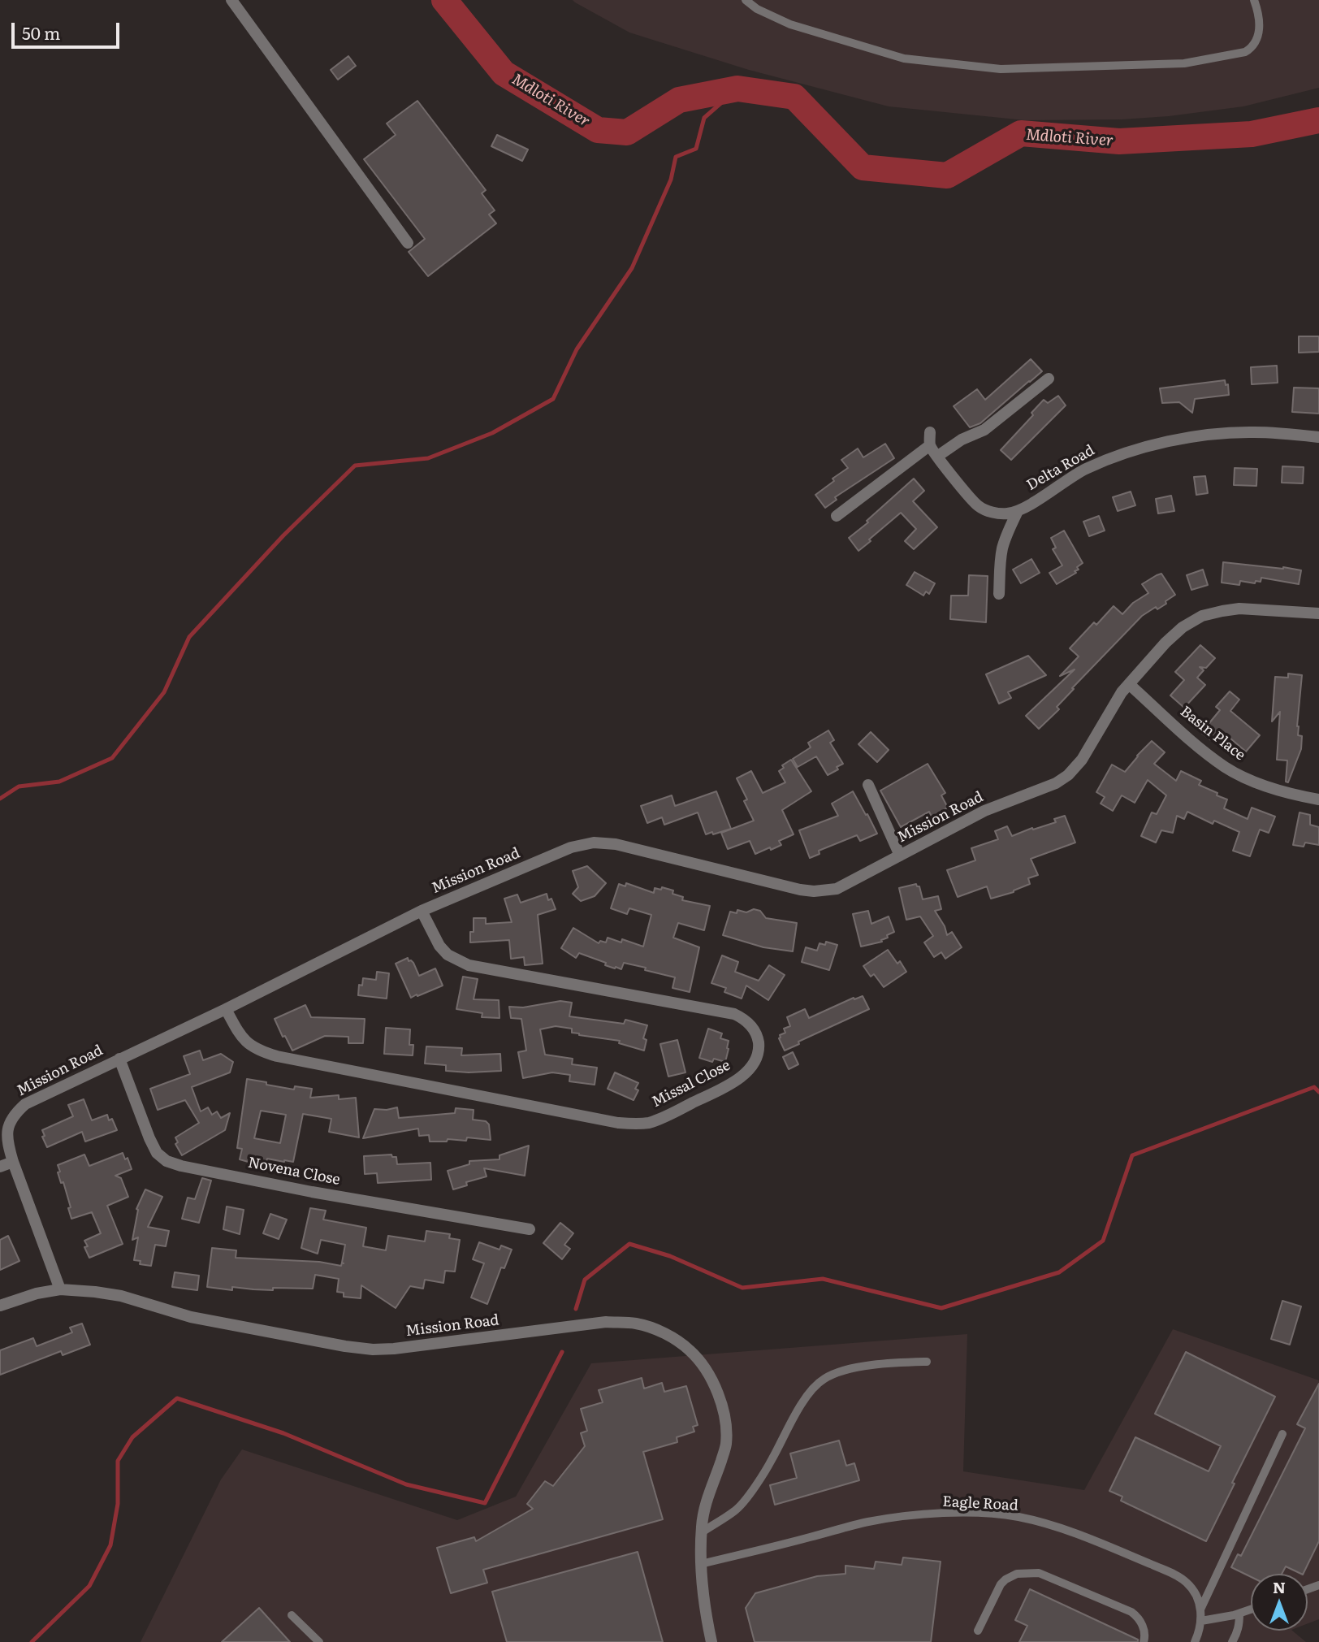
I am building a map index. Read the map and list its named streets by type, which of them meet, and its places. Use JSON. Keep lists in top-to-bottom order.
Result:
{
  "streets": {
    "street": [
      "Delta Road",
      "Basin Place",
      "Mission Road",
      "Missal Close",
      "Novena Close"
    ],
    "lane": ["Eagle Road"]
  },
  "crossings": [
    ["Basin Place", "Mission Road"],
    ["Mission Road", "Missal Close"],
    ["Mission Road", "Novena Close"],
    ["Mission Road", "Eagle Road"]
  ],
  "water": ["Mdloti River"],
  "scale_bar": "50 m",
  "north": "top"
}
